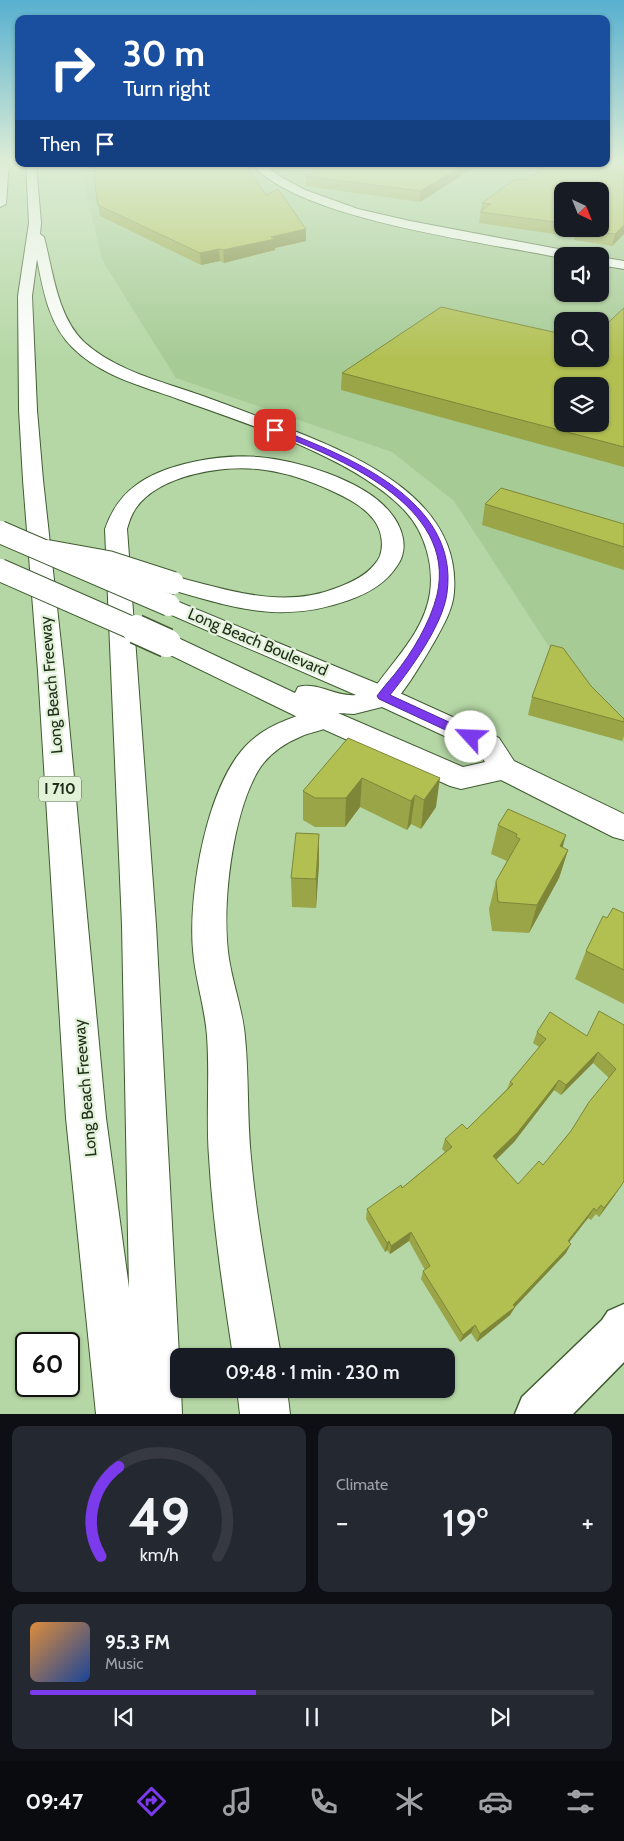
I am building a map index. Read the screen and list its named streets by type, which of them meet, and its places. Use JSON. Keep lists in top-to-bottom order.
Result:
{
  "streets": {
    "main road": ["Long Beach Boulevard", "Long Beach Freeway", "I 710"]
  },
  "north": "bottom right",
  "page": {
    "turn": ["30 m", "Turn right"],
    "then": "Then",
    "limit": "60",
    "trip": "09:48 · 1 min · 230 m",
    "tile": "Climate",
    "heat": ["−", "19°", "+"],
    "song": ["95.3 FM", "Music"],
    "tabs": "09:47",
    "gauge": ["49", "km/h"]
  }
}
